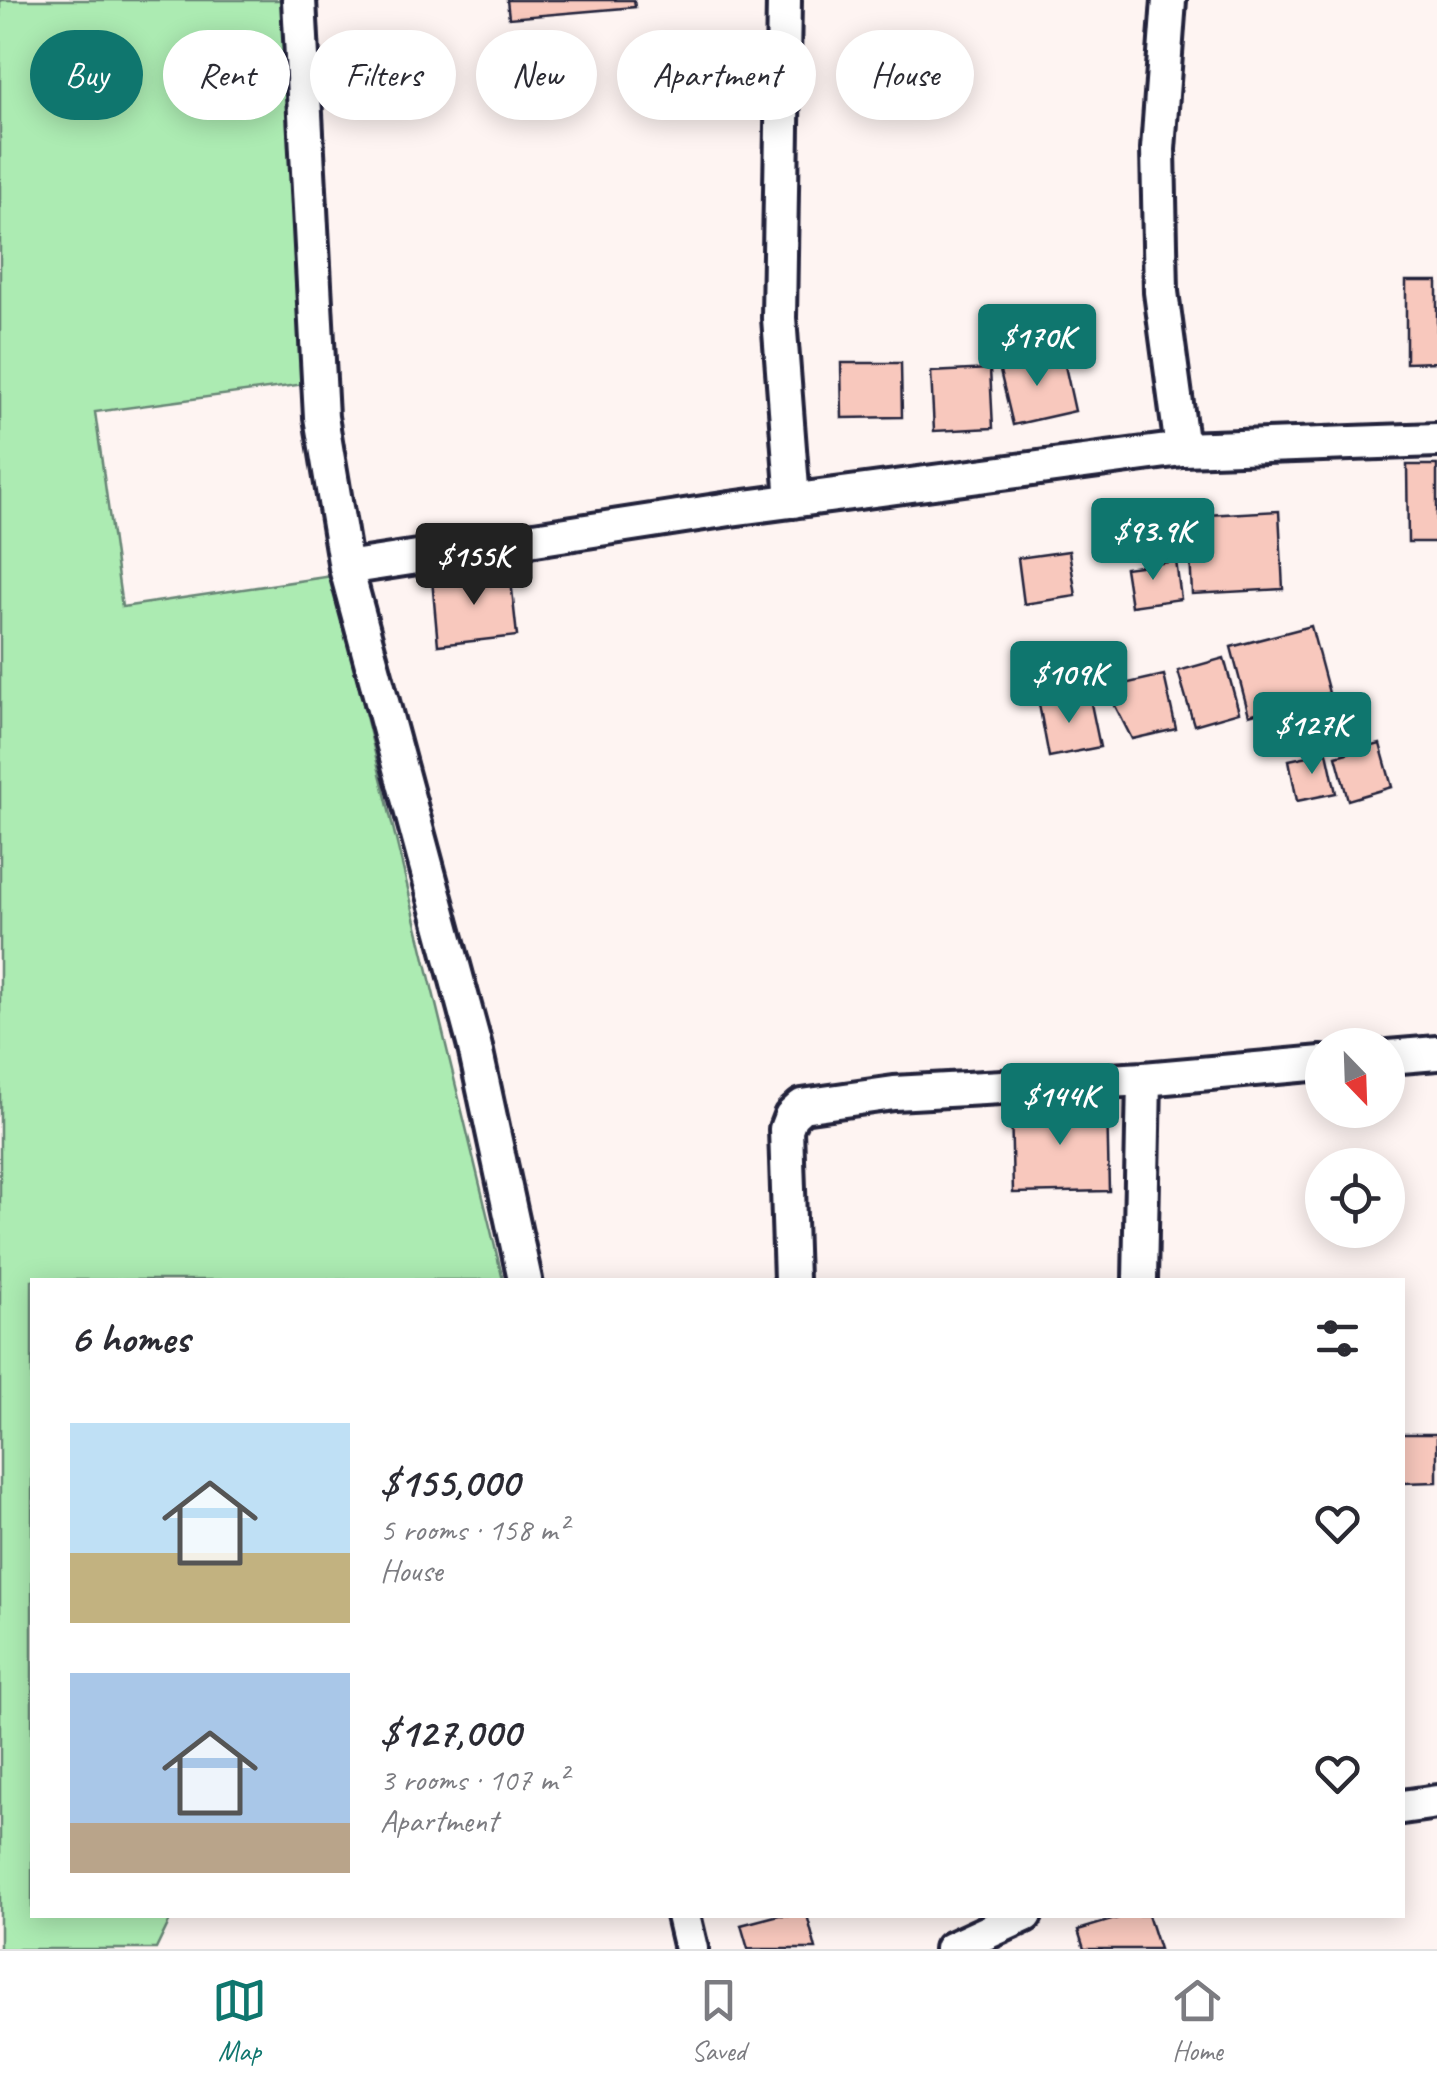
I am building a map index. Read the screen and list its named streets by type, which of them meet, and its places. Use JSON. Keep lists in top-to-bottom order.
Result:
{
  "north": "bottom right",
  "page": {
    "chip": [
      "Buy",
      "Rent",
      "Filters",
      "New",
      "Apartment",
      "House"
    ],
    "price": [
      "$170K",
      "$93.9K",
      "$155K",
      "$109K",
      "$127K",
      "$144K"
    ],
    "heading": "6 homes",
    "list": [
      {
        "name": "$155,000",
        "note": "5 rooms · 158 m² · House"
      },
      {
        "name": "$127,000",
        "note": "3 rooms · 107 m² · Apartment"
      }
    ],
    "tabs": ["Map", "Saved", "Home"]
  }
}
